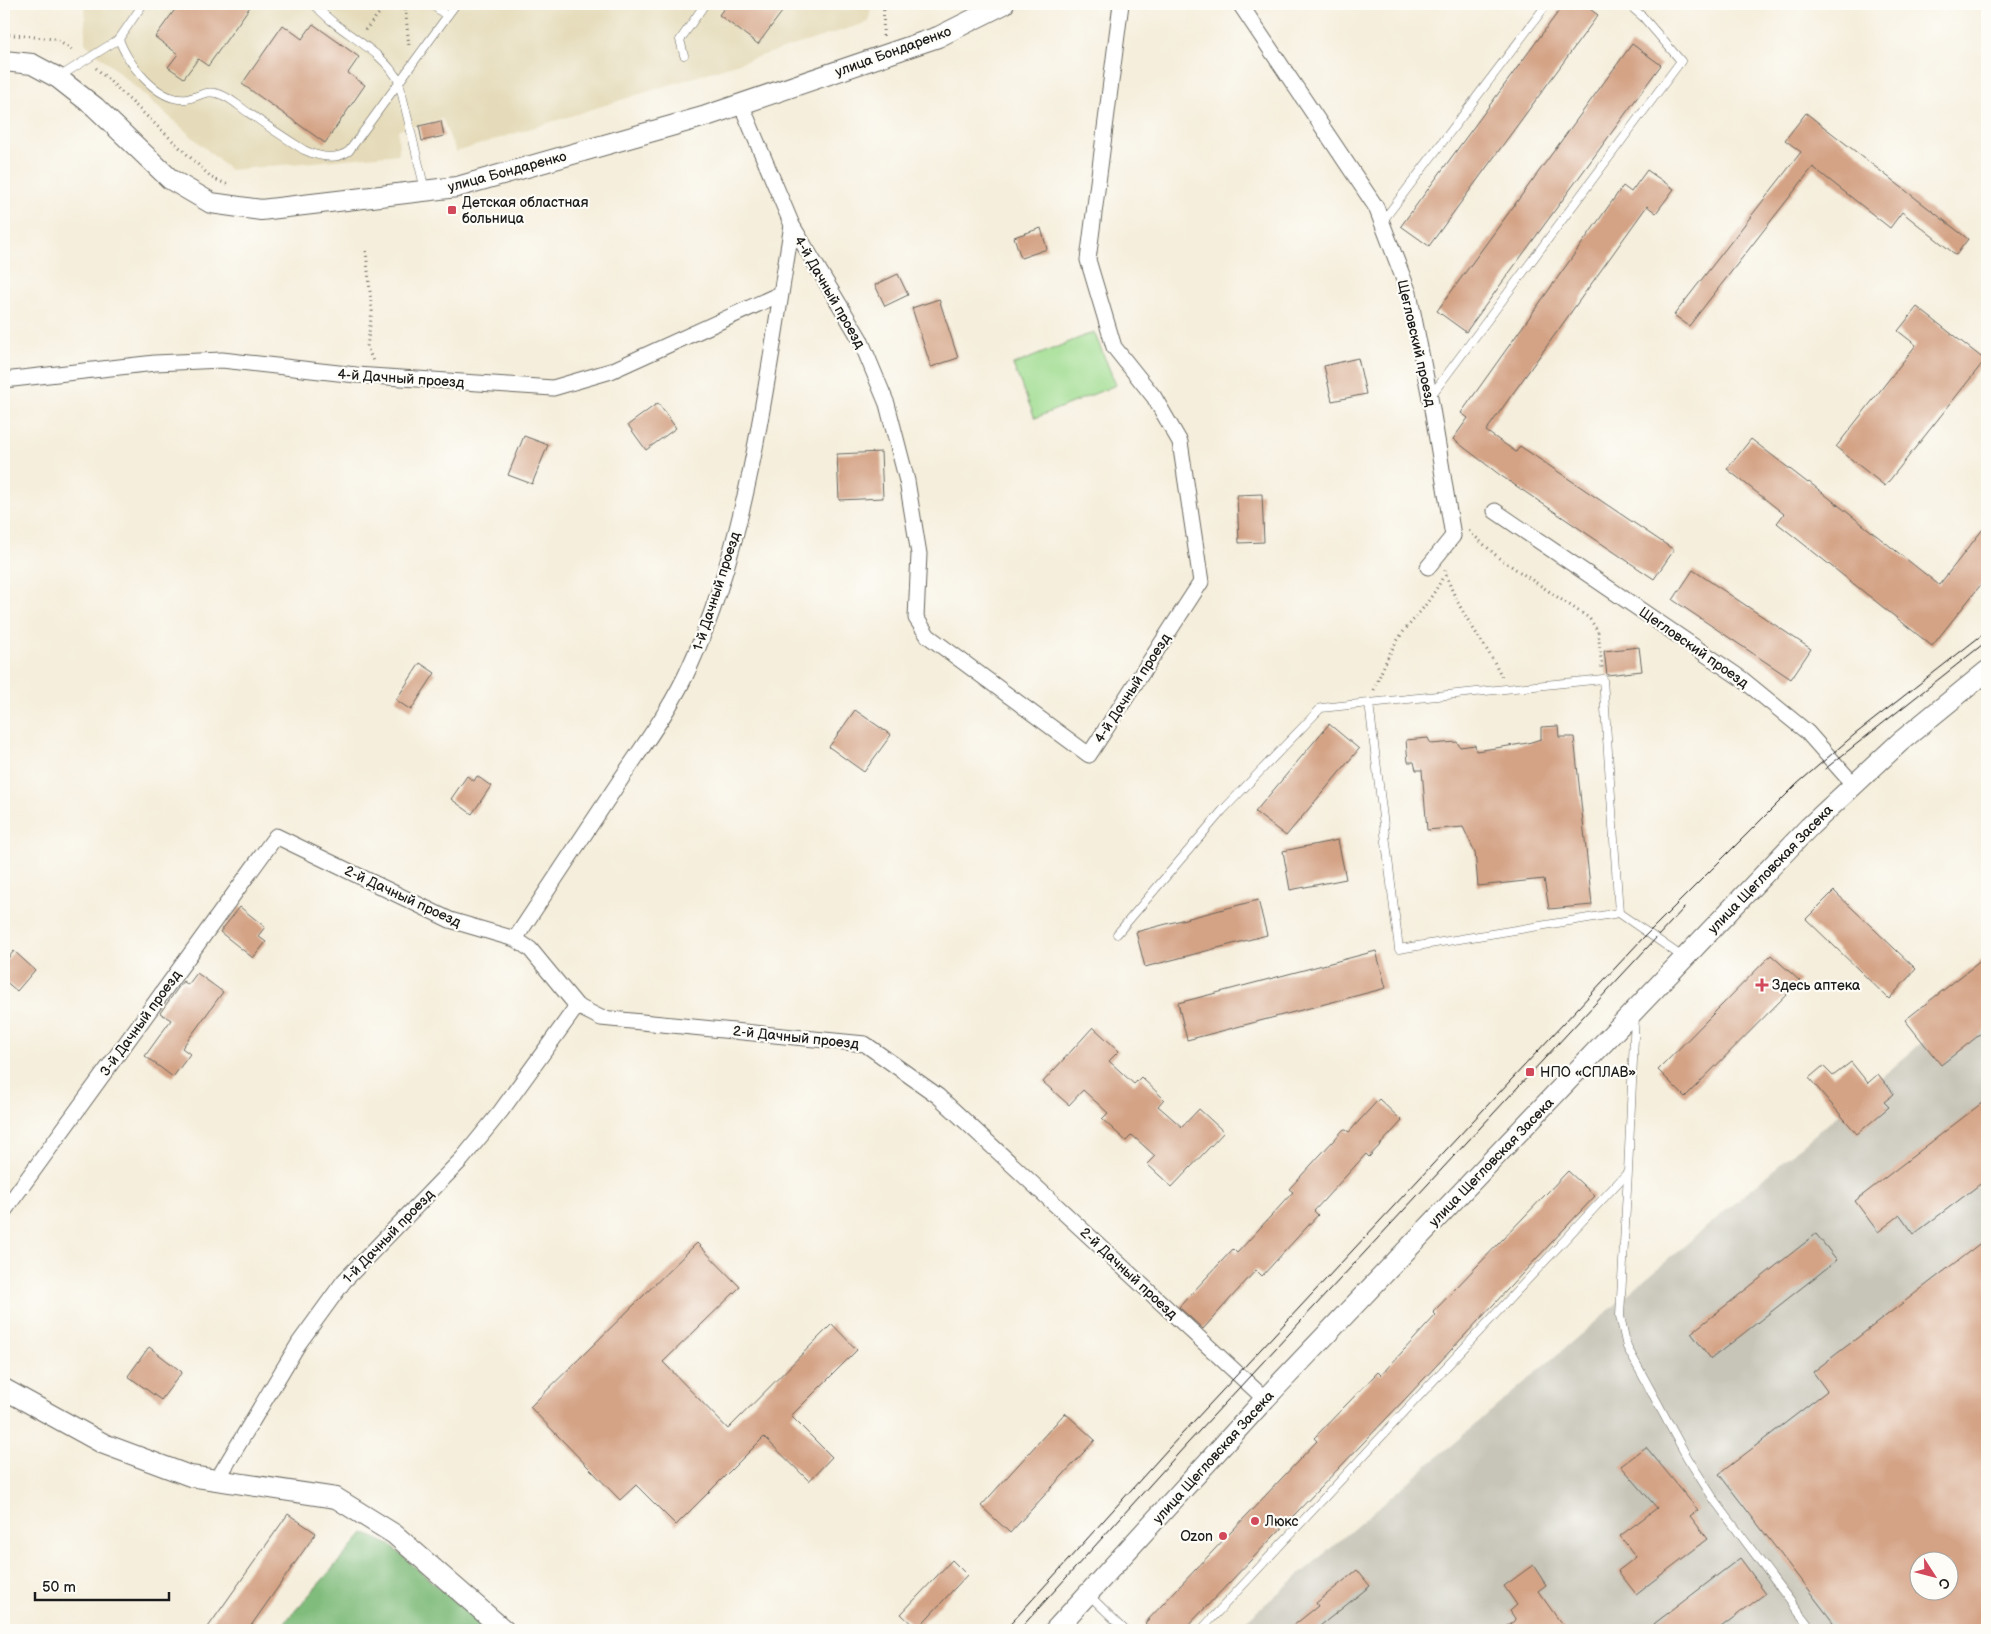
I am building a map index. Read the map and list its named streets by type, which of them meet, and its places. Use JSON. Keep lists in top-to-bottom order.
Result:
{
  "streets": {
    "street": [
      "улица Бондаренко",
      "4-й Дачный проезд",
      "Щегловский проезд",
      "1-й Дачный проезд",
      "улица Щегловская Засека",
      "2-й Дачный проезд",
      "3-й Дачный проезд"
    ]
  },
  "crossings": [
    ["улица Бондаренко", "4-й Дачный проезд"],
    ["4-й Дачный проезд", "1-й Дачный проезд"],
    ["Щегловский проезд", "улица Щегловская Засека"],
    ["1-й Дачный проезд", "2-й Дачный проезд"],
    ["улица Щегловская Засека", "2-й Дачный проезд"],
    ["2-й Дачный проезд", "3-й Дачный проезд"]
  ],
  "places": {
    "transit": ["Детская областная больница", "НПО «СПЛАВ»"],
    "health": ["Здесь аптека"],
    "other": ["Люкс", "Ozon"]
  },
  "scale_bar": "50 m",
  "north": "bottom right"
}
